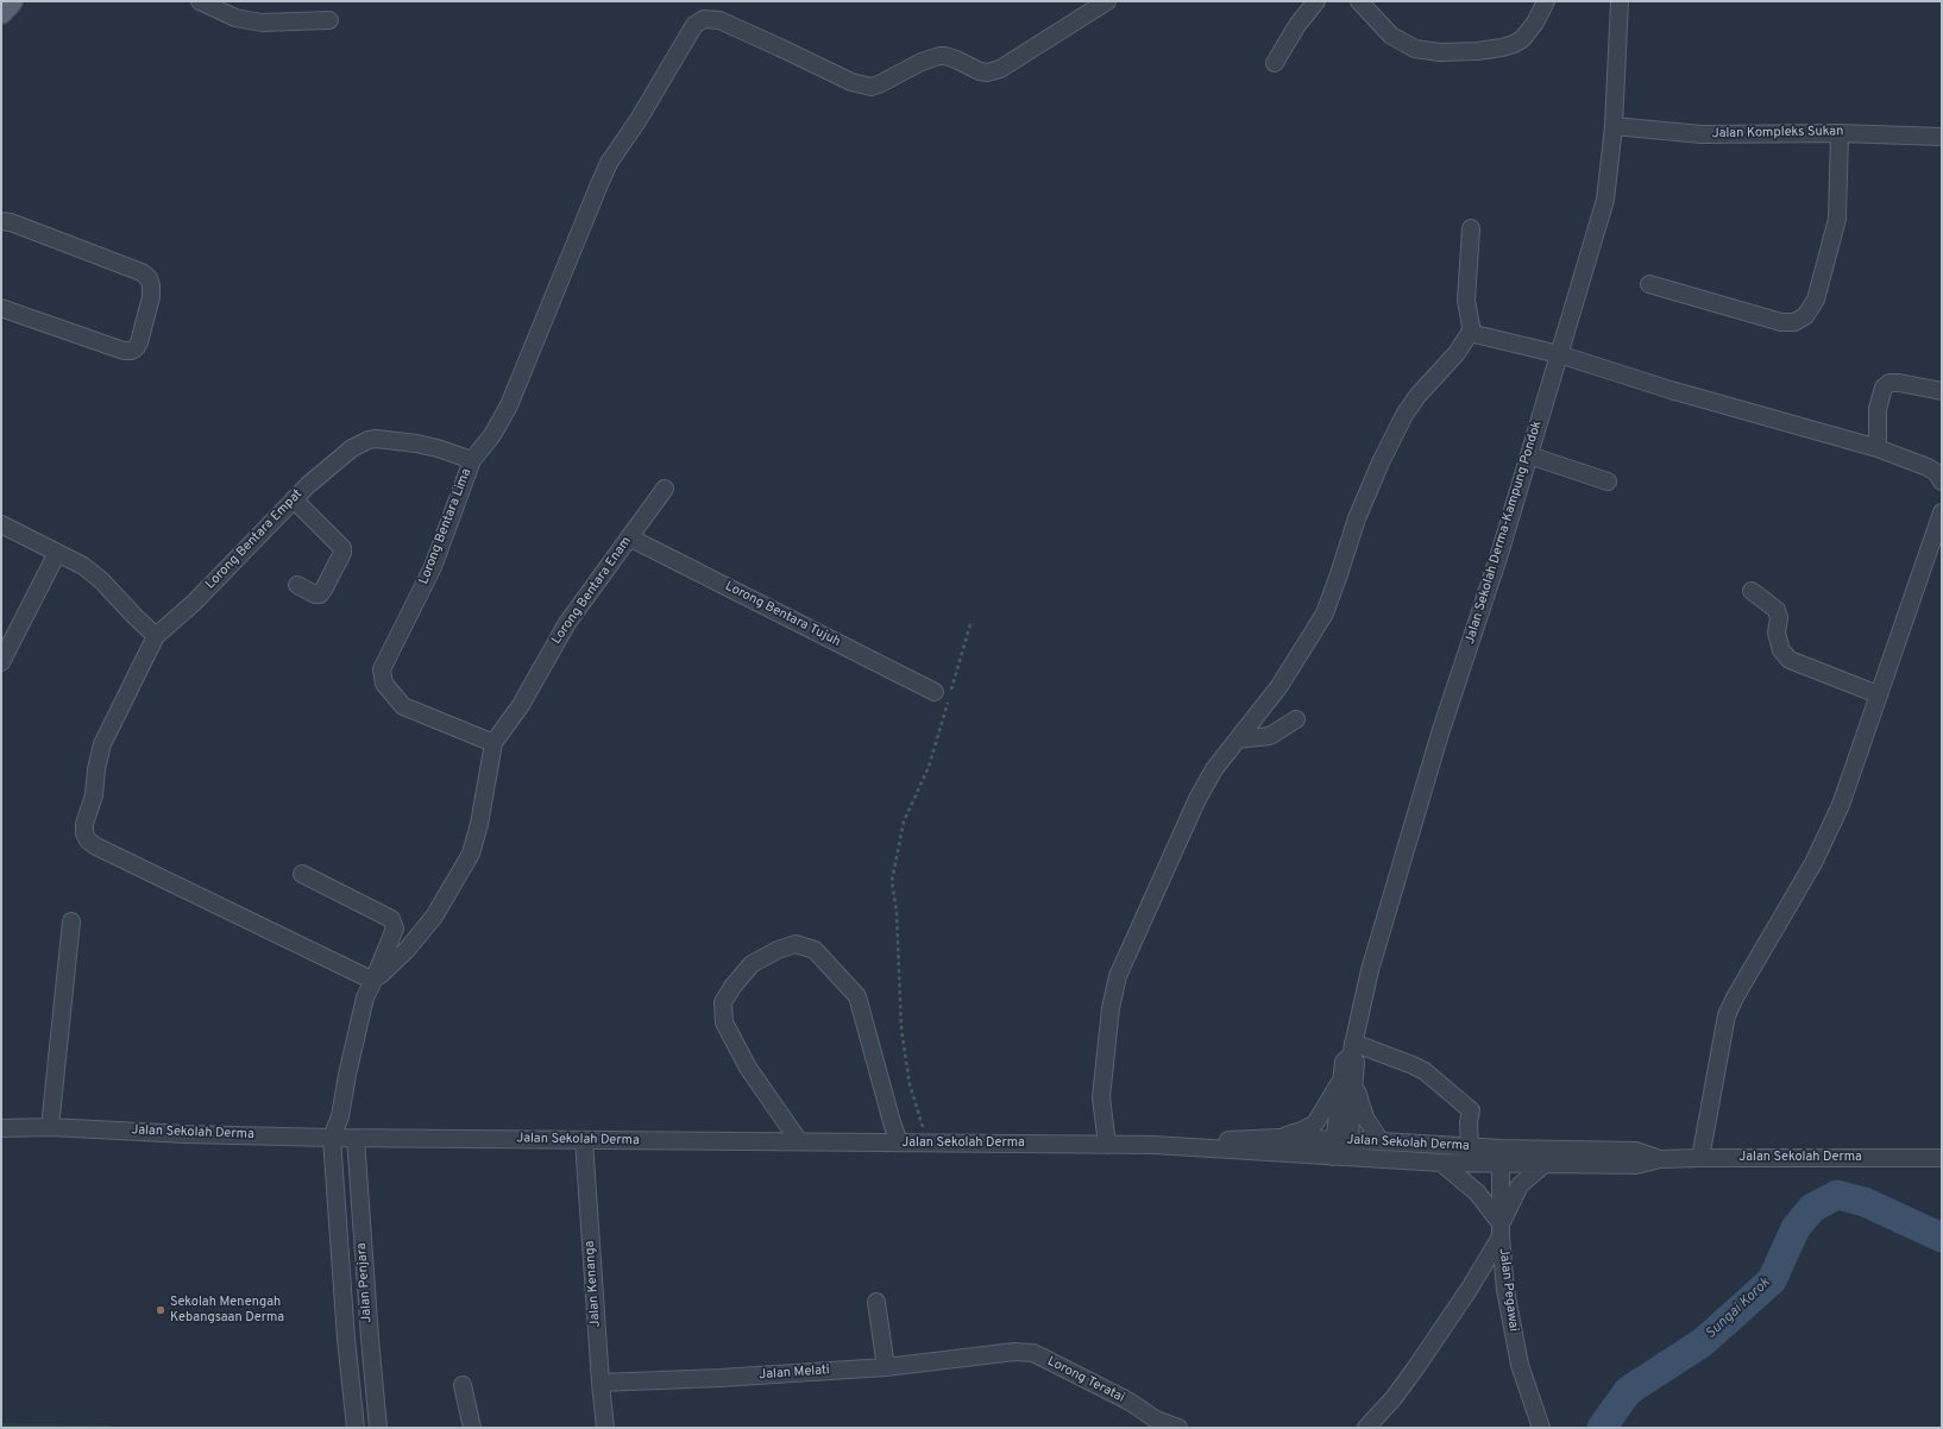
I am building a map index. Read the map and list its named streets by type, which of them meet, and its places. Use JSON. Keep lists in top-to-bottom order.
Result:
{
  "streets": {
    "street": [
      "Jalan Kompleks Sukan",
      "Lorong Bentara Lima",
      "Jalan Sekolah Derma-Kampung Pondok",
      "Lorong Bentara Empat",
      "Lorong Bentara Enam",
      "Lorong Bentara Tujuh",
      "Jalan Sekolah Derma",
      "Jalan Penjara",
      "Jalan Kenanga",
      "Jalan Pegawai",
      "Jalan Melati",
      "Lorong Teratai"
    ]
  },
  "crossings": [
    ["Jalan Kompleks Sukan", "Jalan Sekolah Derma-Kampung Pondok"],
    ["Lorong Bentara Lima", "Lorong Bentara Empat"],
    ["Lorong Bentara Lima", "Lorong Bentara Enam"],
    ["Jalan Sekolah Derma-Kampung Pondok", "Jalan Sekolah Derma"],
    ["Lorong Bentara Enam", "Lorong Bentara Tujuh"],
    ["Jalan Sekolah Derma", "Jalan Penjara"],
    ["Jalan Sekolah Derma", "Jalan Kenanga"],
    ["Jalan Sekolah Derma", "Jalan Pegawai"],
    ["Jalan Kenanga", "Jalan Melati"],
    ["Jalan Melati", "Lorong Teratai"]
  ],
  "water": ["Sungai Korok"],
  "places": ["Sekolah Menengah Kebangsaan Derma"]
}
